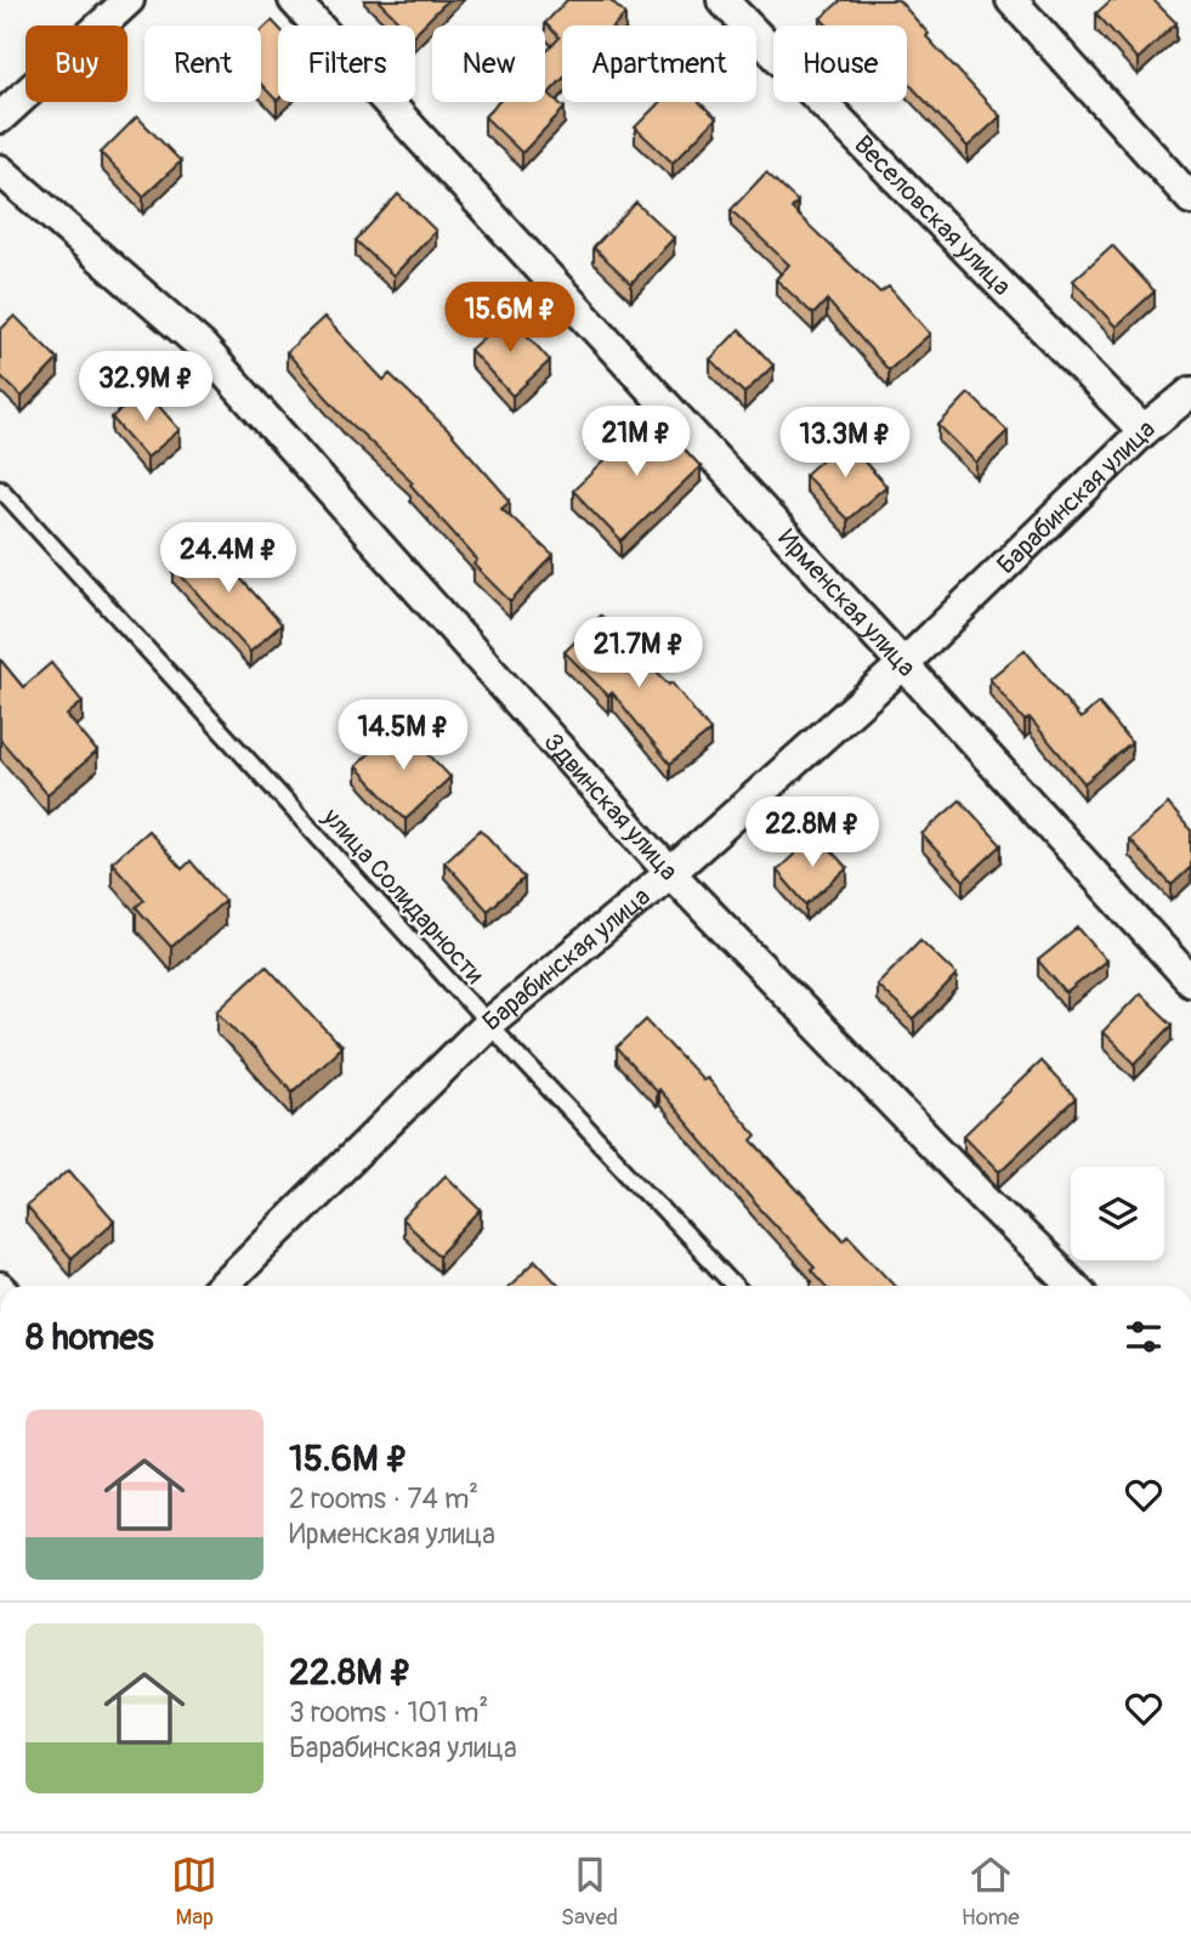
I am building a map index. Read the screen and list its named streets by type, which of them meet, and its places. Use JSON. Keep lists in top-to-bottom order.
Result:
{
  "streets": {
    "street": [
      "Веселовская улица",
      "Барабинская улица",
      "Ирменская улица",
      "Здвинская улица"
    ],
    "lane": ["улица Солидарности"]
  },
  "crossings": [
    ["Веселовская улица", "Барабинская улица"],
    ["Барабинская улица", "Ирменская улица"],
    ["Барабинская улица", "Здвинская улица"],
    ["Барабинская улица", "улица Солидарности"]
  ],
  "page": {
    "chip": [
      "Buy",
      "Rent",
      "Filters",
      "New",
      "Apartment",
      "House"
    ],
    "price": [
      "15.6M ₽",
      "32.9M ₽",
      "21M ₽",
      "13.3M ₽",
      "24.4M ₽",
      "21.7M ₽",
      "14.5M ₽",
      "22.8M ₽"
    ],
    "heading": "8 homes",
    "list": [
      {
        "name": "15.6M ₽",
        "note": "2 rooms · 74 m² · Ирменская улица"
      },
      {
        "name": "22.8M ₽",
        "note": "3 rooms · 101 m² · Барабинская улица"
      }
    ],
    "tabs": ["Map", "Saved", "Home"]
  }
}
